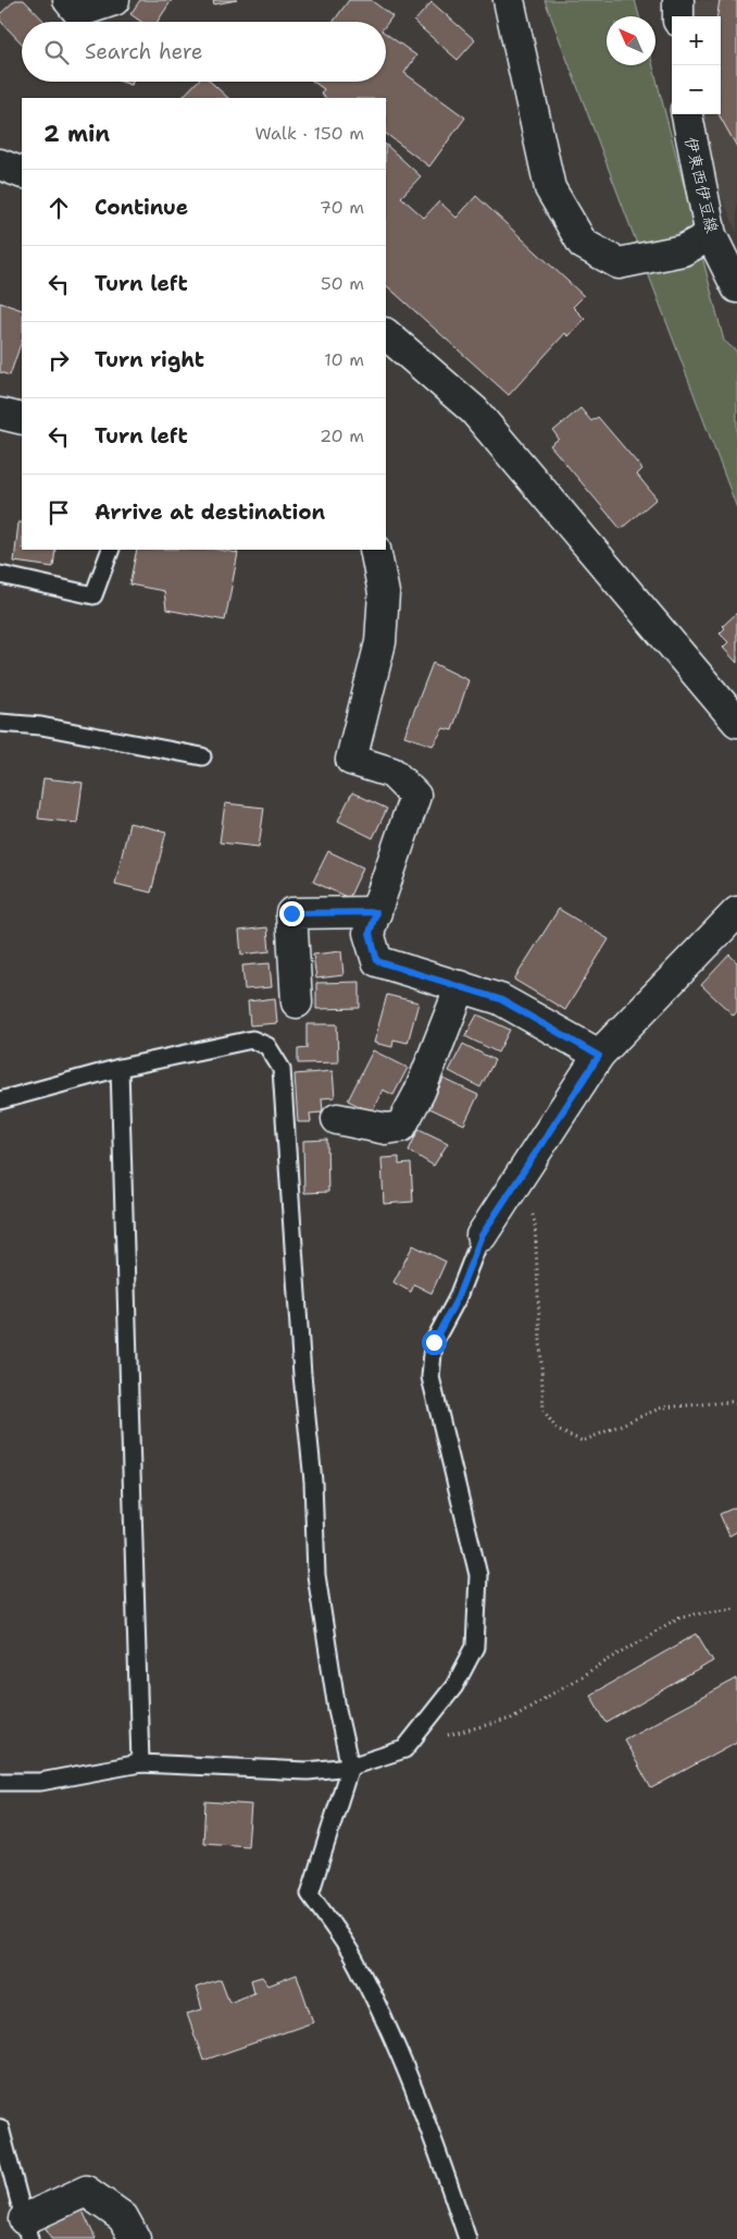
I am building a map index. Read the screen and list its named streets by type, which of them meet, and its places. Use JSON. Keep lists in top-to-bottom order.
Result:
{
  "streets": {
    "street": ["伊東西伊豆線"]
  },
  "north": "top left",
  "page": {
    "map_buttons": ["+", "−"],
    "search": "Search here",
    "heading": ["2 min", "Walk · 150 m"],
    "list": [
      ["Continue", "70 m"],
      ["Turn left", "50 m"],
      ["Turn right", "10 m"],
      ["Turn left", "20 m"],
      "Arrive at destination"
    ]
  }
}
